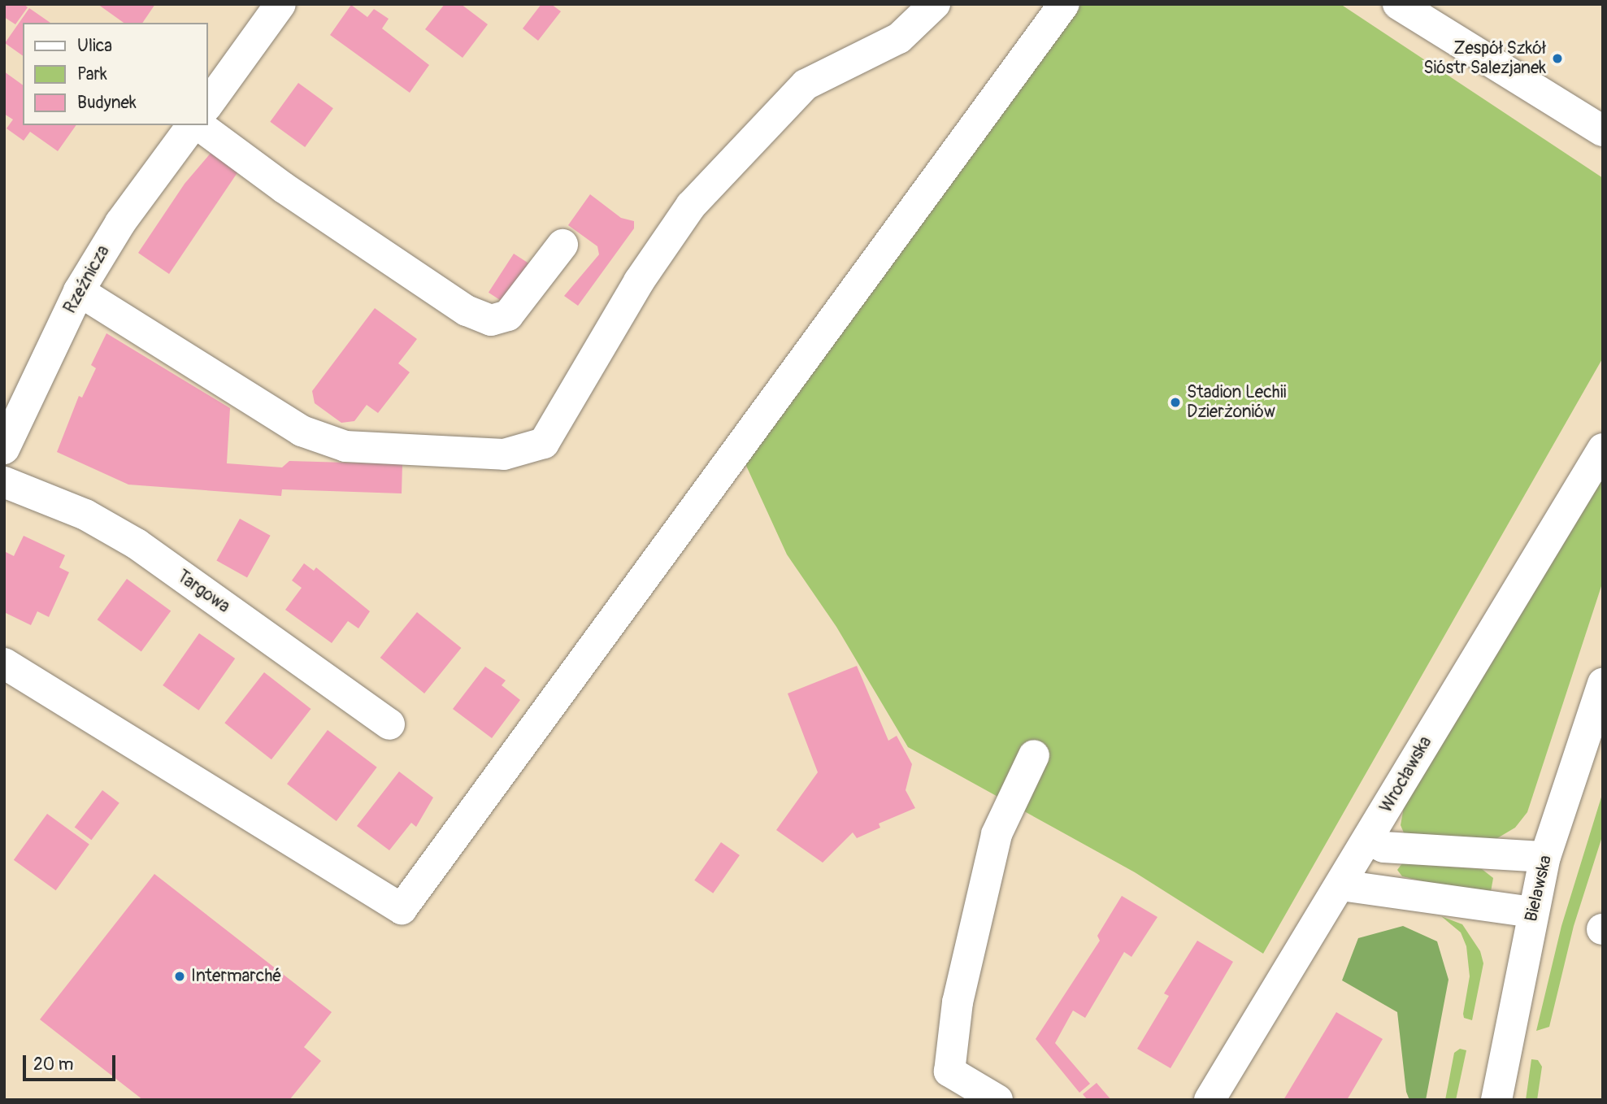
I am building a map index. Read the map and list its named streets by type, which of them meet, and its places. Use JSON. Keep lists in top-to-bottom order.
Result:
{
  "streets": {
    "street": [
      "Rzeźnicza",
      "Targowa",
      "Wrocławska",
      "Bielawska"
    ]
  },
  "places": ["Zespół Szkół Sióstr Salezjanek", "Stadion Lechii Dzierżoniów", "Intermarché"],
  "legend": ["Ulica", "Park", "Budynek"],
  "scale_bar": "20 m"
}
